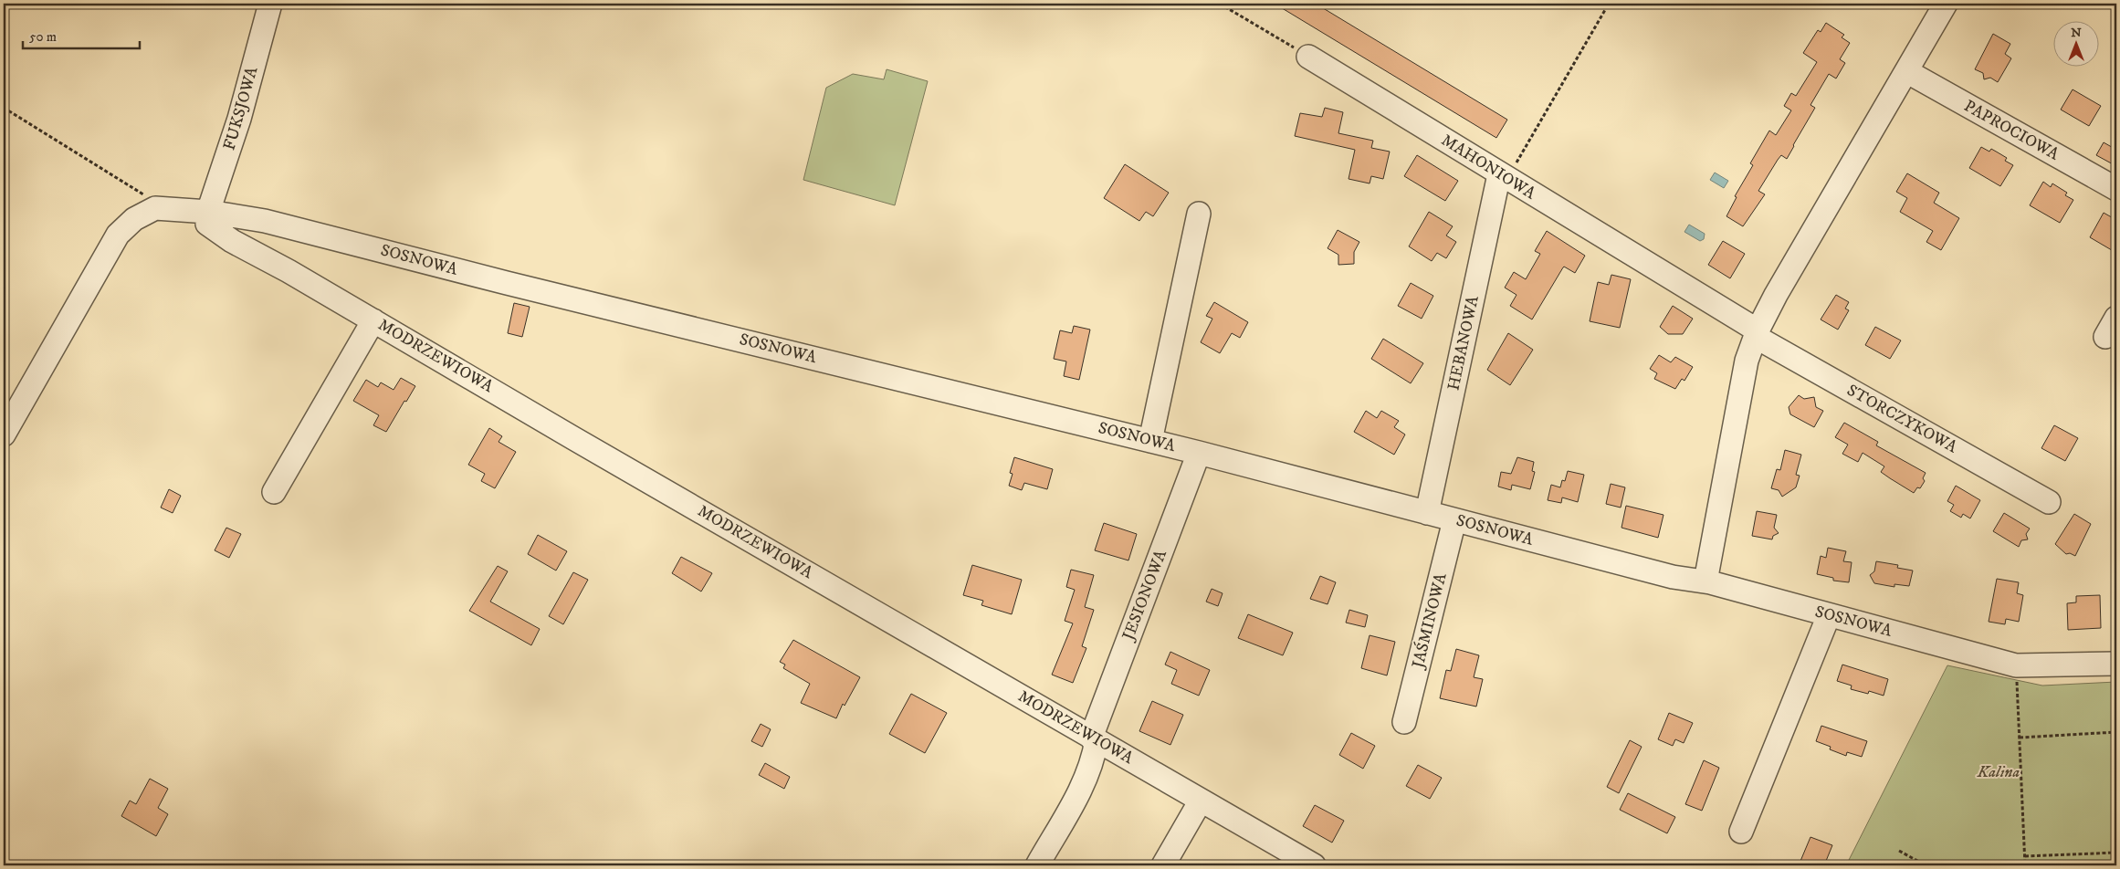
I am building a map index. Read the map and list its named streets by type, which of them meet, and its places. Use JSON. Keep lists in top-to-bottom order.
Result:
{
  "streets": {
    "street": [
      "FUKSJOWA",
      "PAPROCIOWA",
      "MAHONIOWA",
      "SOSNOWA",
      "HEBANOWA",
      "MODRZEWIOWA",
      "STORCZYKOWA",
      "JESIONOWA",
      "JAŚMINOWA"
    ]
  },
  "crossings": [
    ["FUKSJOWA", "SOSNOWA"],
    ["FUKSJOWA", "MODRZEWIOWA"],
    ["MAHONIOWA", "HEBANOWA"],
    ["MAHONIOWA", "STORCZYKOWA"],
    ["SOSNOWA", "HEBANOWA"],
    ["SOSNOWA", "MODRZEWIOWA"],
    ["SOSNOWA", "JESIONOWA"],
    ["SOSNOWA", "JAŚMINOWA"],
    ["MODRZEWIOWA", "JESIONOWA"]
  ],
  "parks": ["Kalina"],
  "scale_bar": "50 m",
  "north": "top"
}
